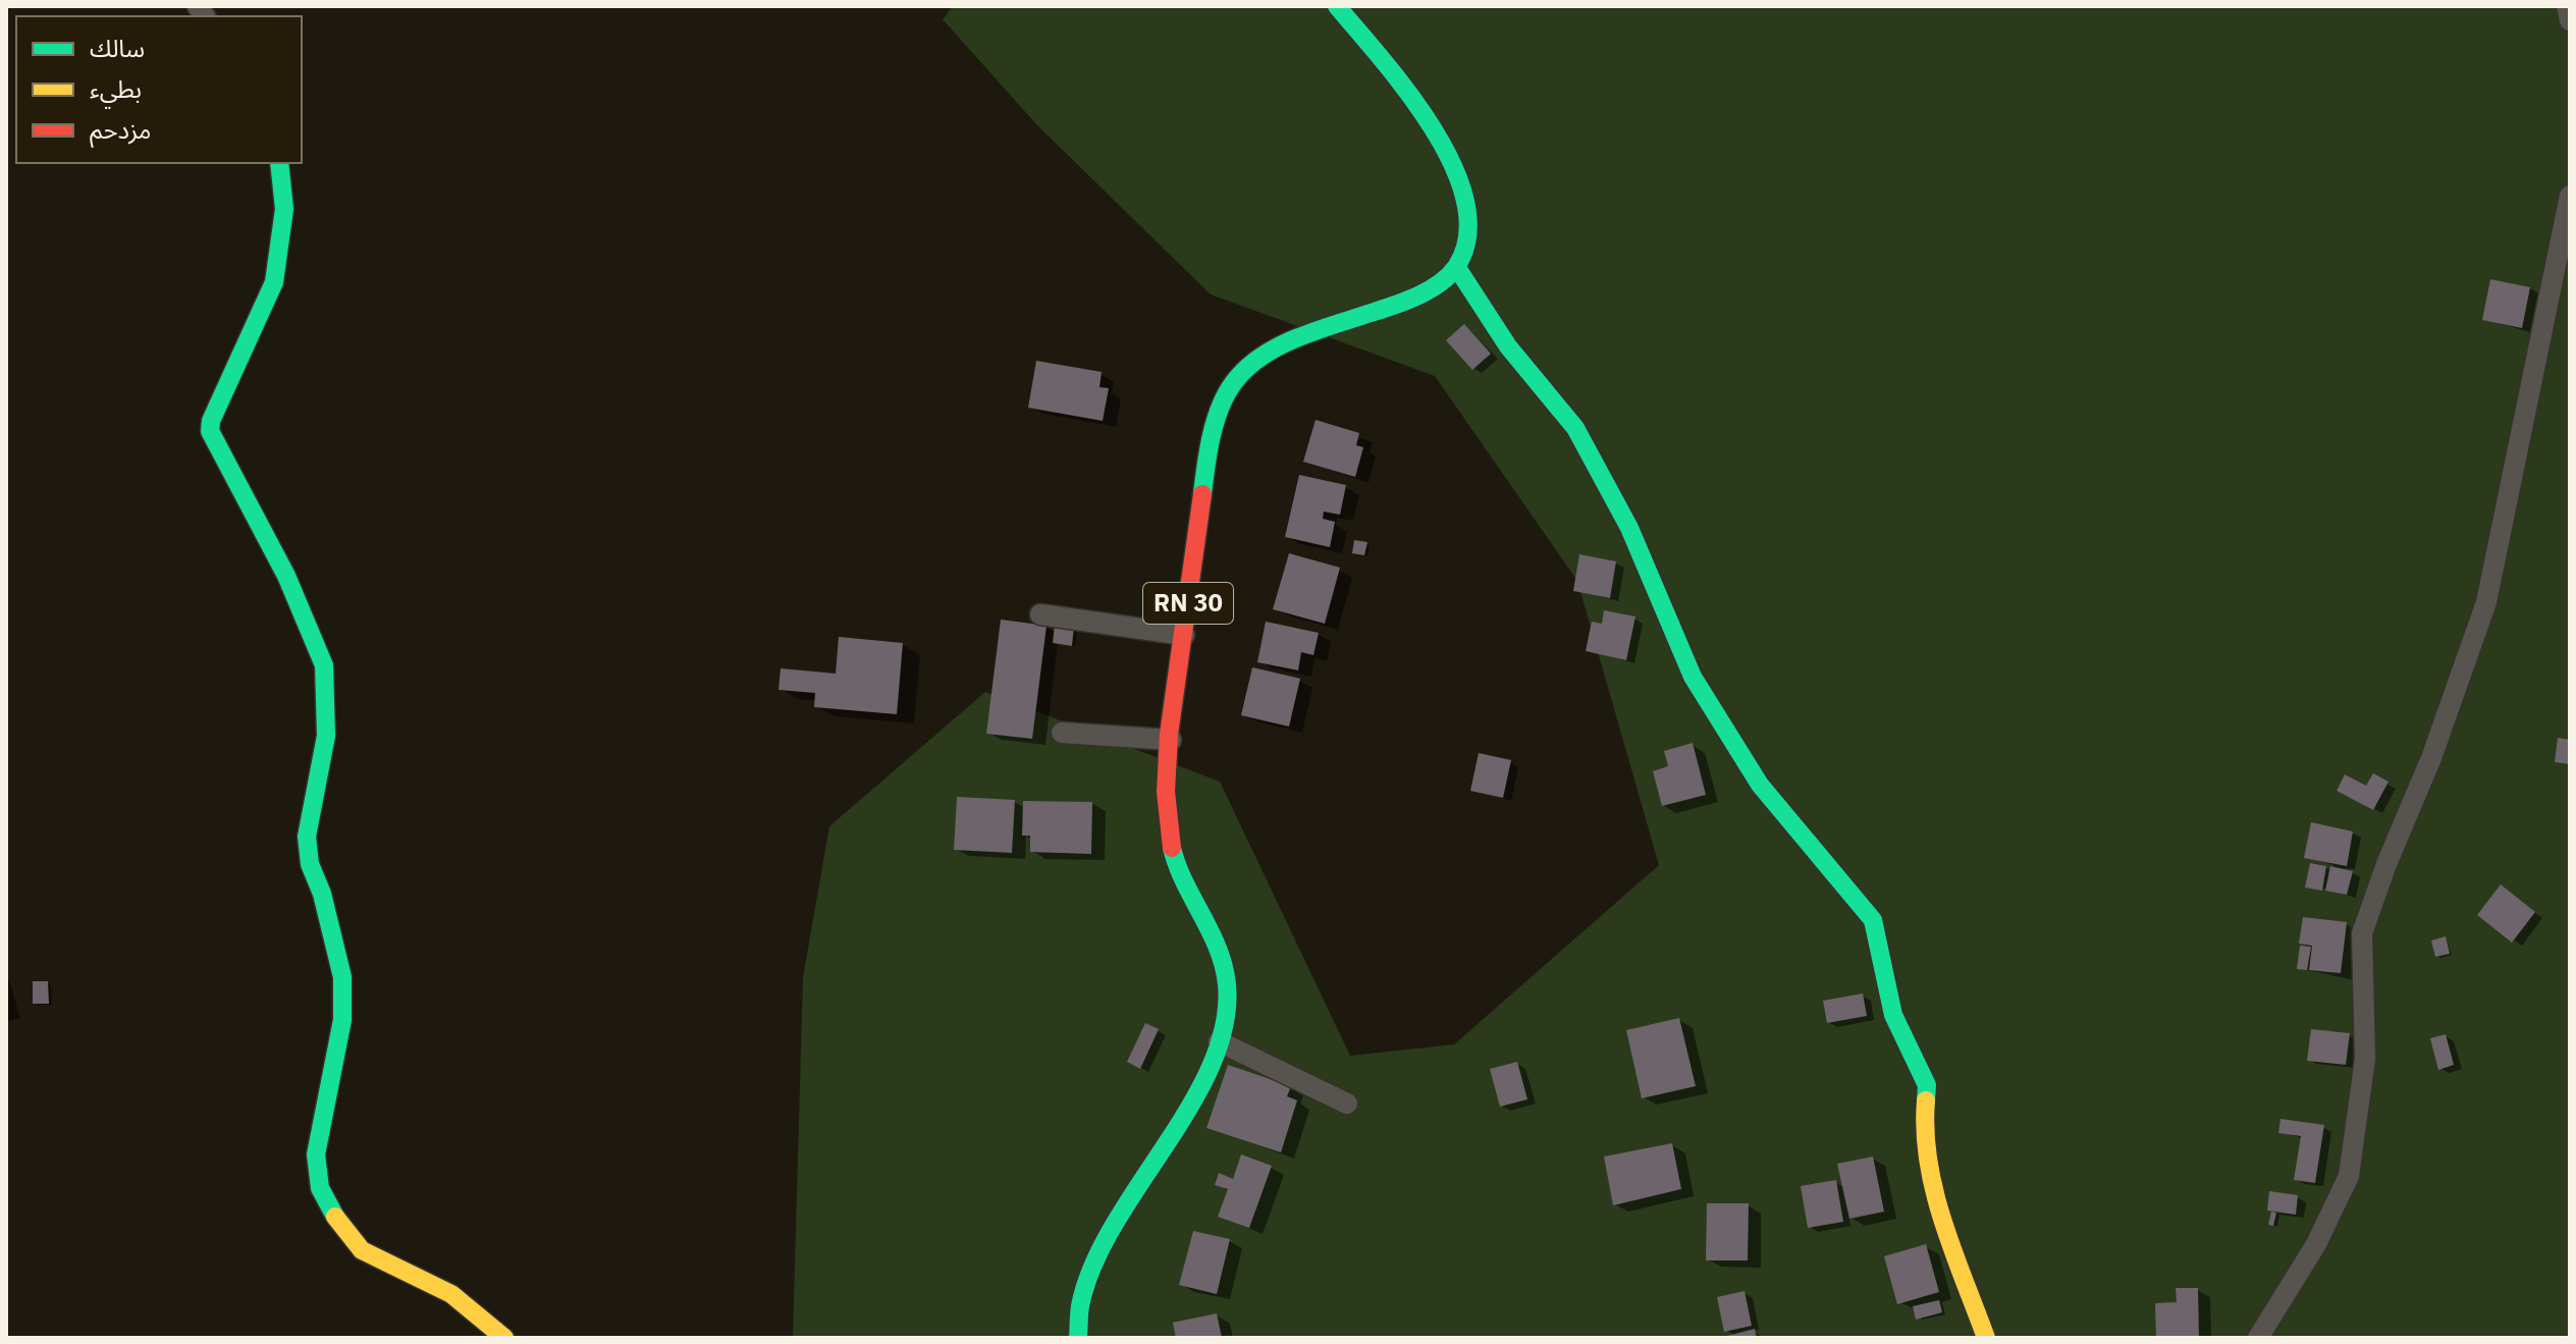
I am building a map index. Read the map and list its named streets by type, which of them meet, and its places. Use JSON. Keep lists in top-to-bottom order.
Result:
{
  "streets": {
    "street": ["RN 30"]
  },
  "legend": ["سالك", "بطيء", "مزدحم"]
}
